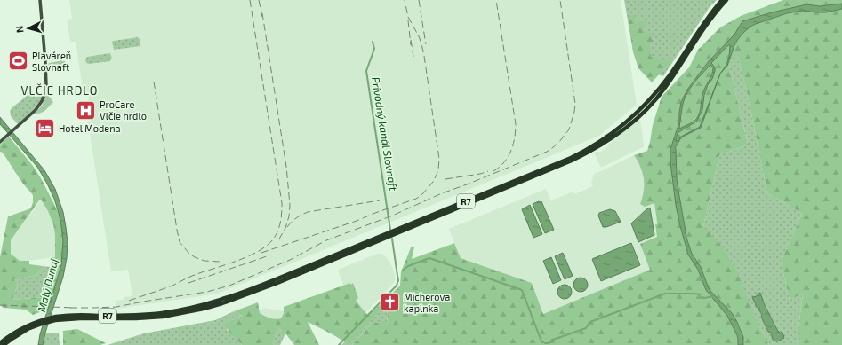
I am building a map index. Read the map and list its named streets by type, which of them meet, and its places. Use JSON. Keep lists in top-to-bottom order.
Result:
{
  "streets": {
    "highway": ["R7"]
  },
  "districts": ["VLČIE HRDLO"],
  "water": ["Prívodný kanál Slovnaft", "Malý Dunaj"],
  "places": {
    "sports": ["Plaváreň Slovnaft"],
    "hospital": ["ProCare Vlčie hrdlo"],
    "hotel": ["Hotel Modena"],
    "church": ["Micherova kaplnka"]
  },
  "north": "left"
}
